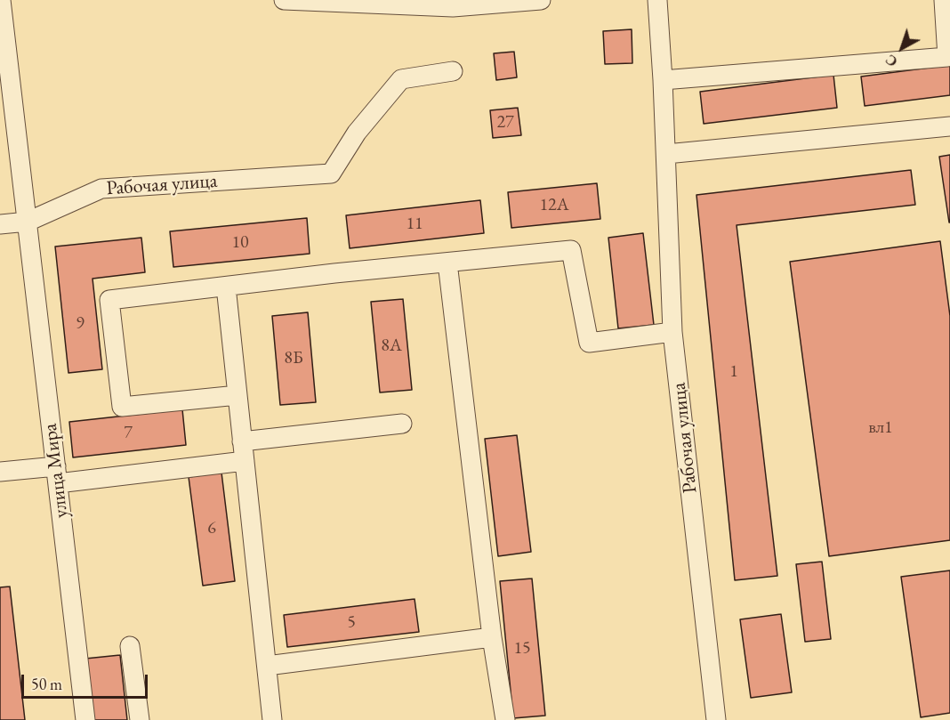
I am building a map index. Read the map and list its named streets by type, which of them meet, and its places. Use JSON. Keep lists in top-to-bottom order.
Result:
{
  "streets": {
    "street": ["Рабочая улица", "улица Мира"]
  },
  "crossings": [
    ["Рабочая улица", "улица Мира"]
  ],
  "house_numbers": [
    "27",
    "12А",
    "11",
    "10",
    "9",
    "8А",
    "8Б",
    "1",
    "вл1",
    "7",
    "6",
    "5",
    "15"
  ],
  "scale_bar": "50 m",
  "north": "bottom left"
}
